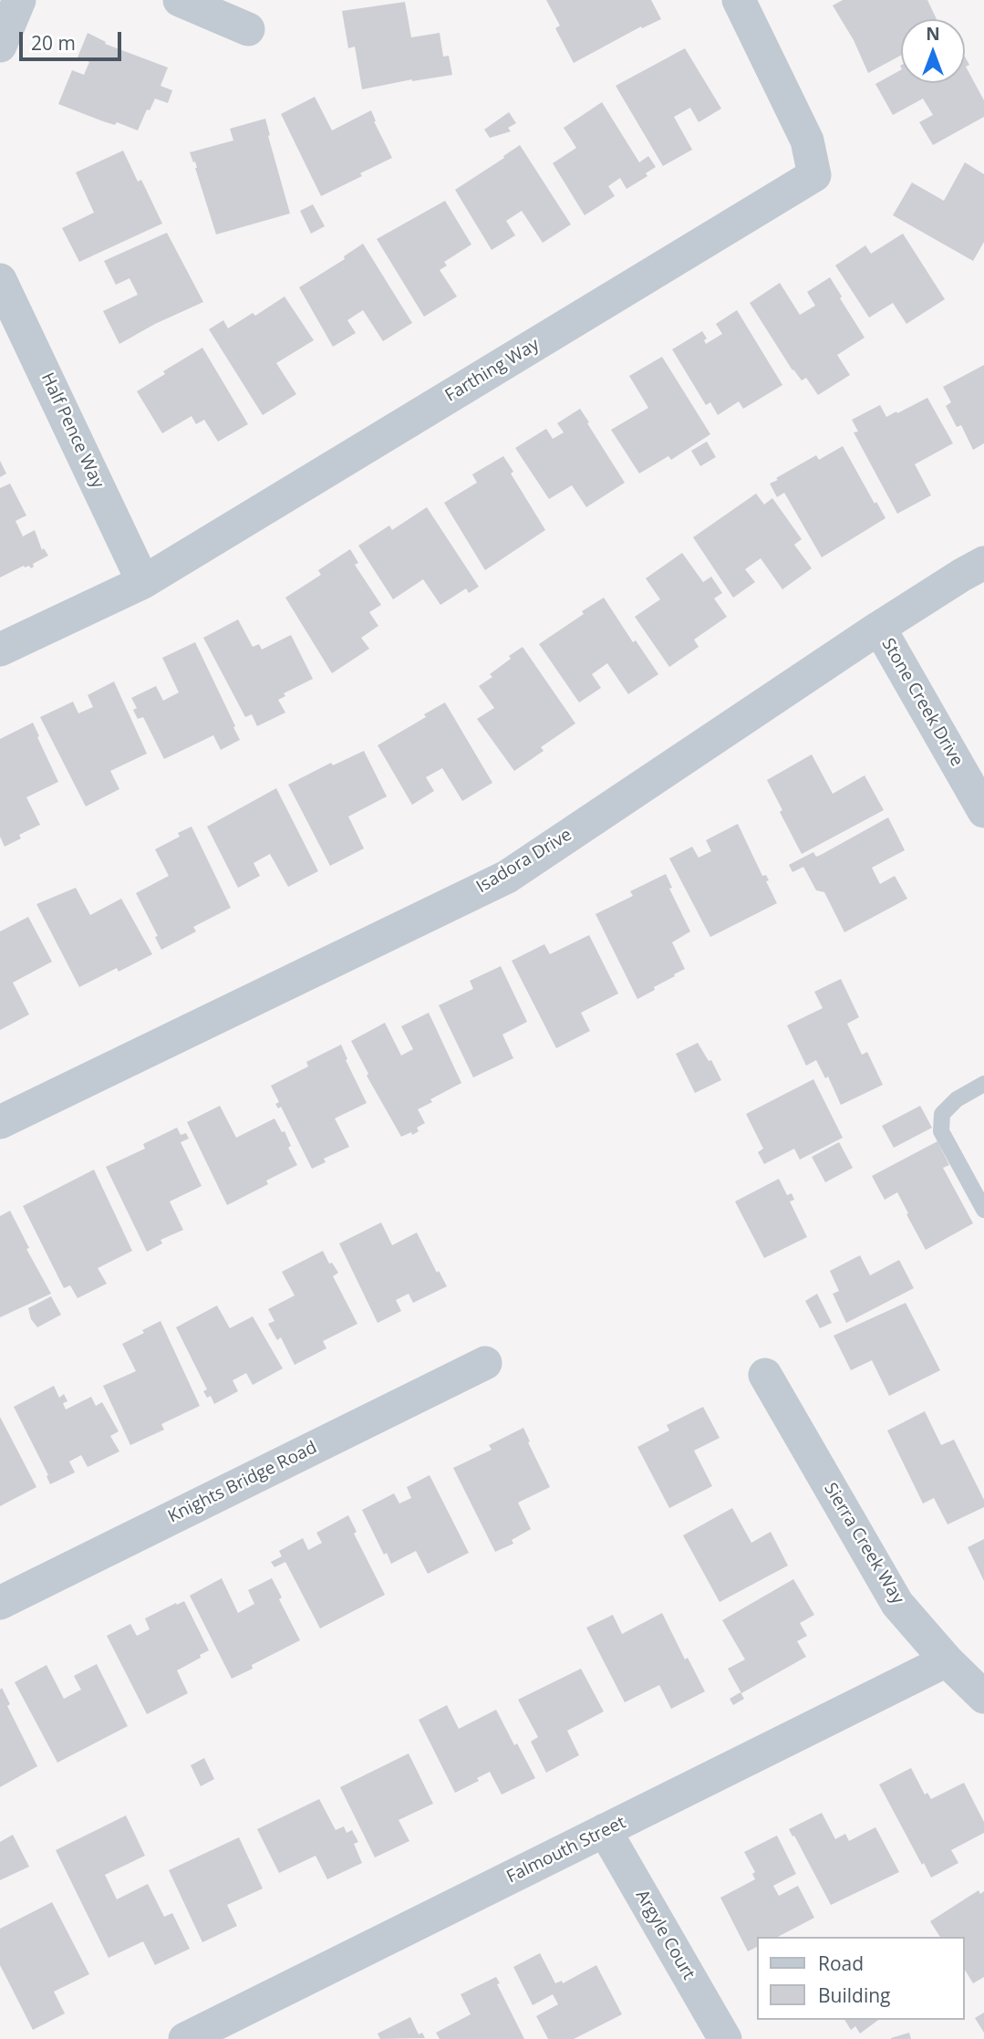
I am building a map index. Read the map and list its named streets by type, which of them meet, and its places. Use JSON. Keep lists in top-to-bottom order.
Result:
{
  "streets": {
    "street": [
      "Farthing Way",
      "Half Pence Way",
      "Stone Creek Drive",
      "Isadora Drive",
      "Knights Bridge Road",
      "Sierra Creek Way",
      "Falmouth Street",
      "Argyle Court"
    ]
  },
  "crossings": [
    ["Farthing Way", "Half Pence Way"],
    ["Stone Creek Drive", "Isadora Drive"],
    ["Sierra Creek Way", "Falmouth Street"],
    ["Falmouth Street", "Argyle Court"]
  ],
  "legend": ["Road", "Building"],
  "scale_bar": "20 m",
  "north": "top"
}
